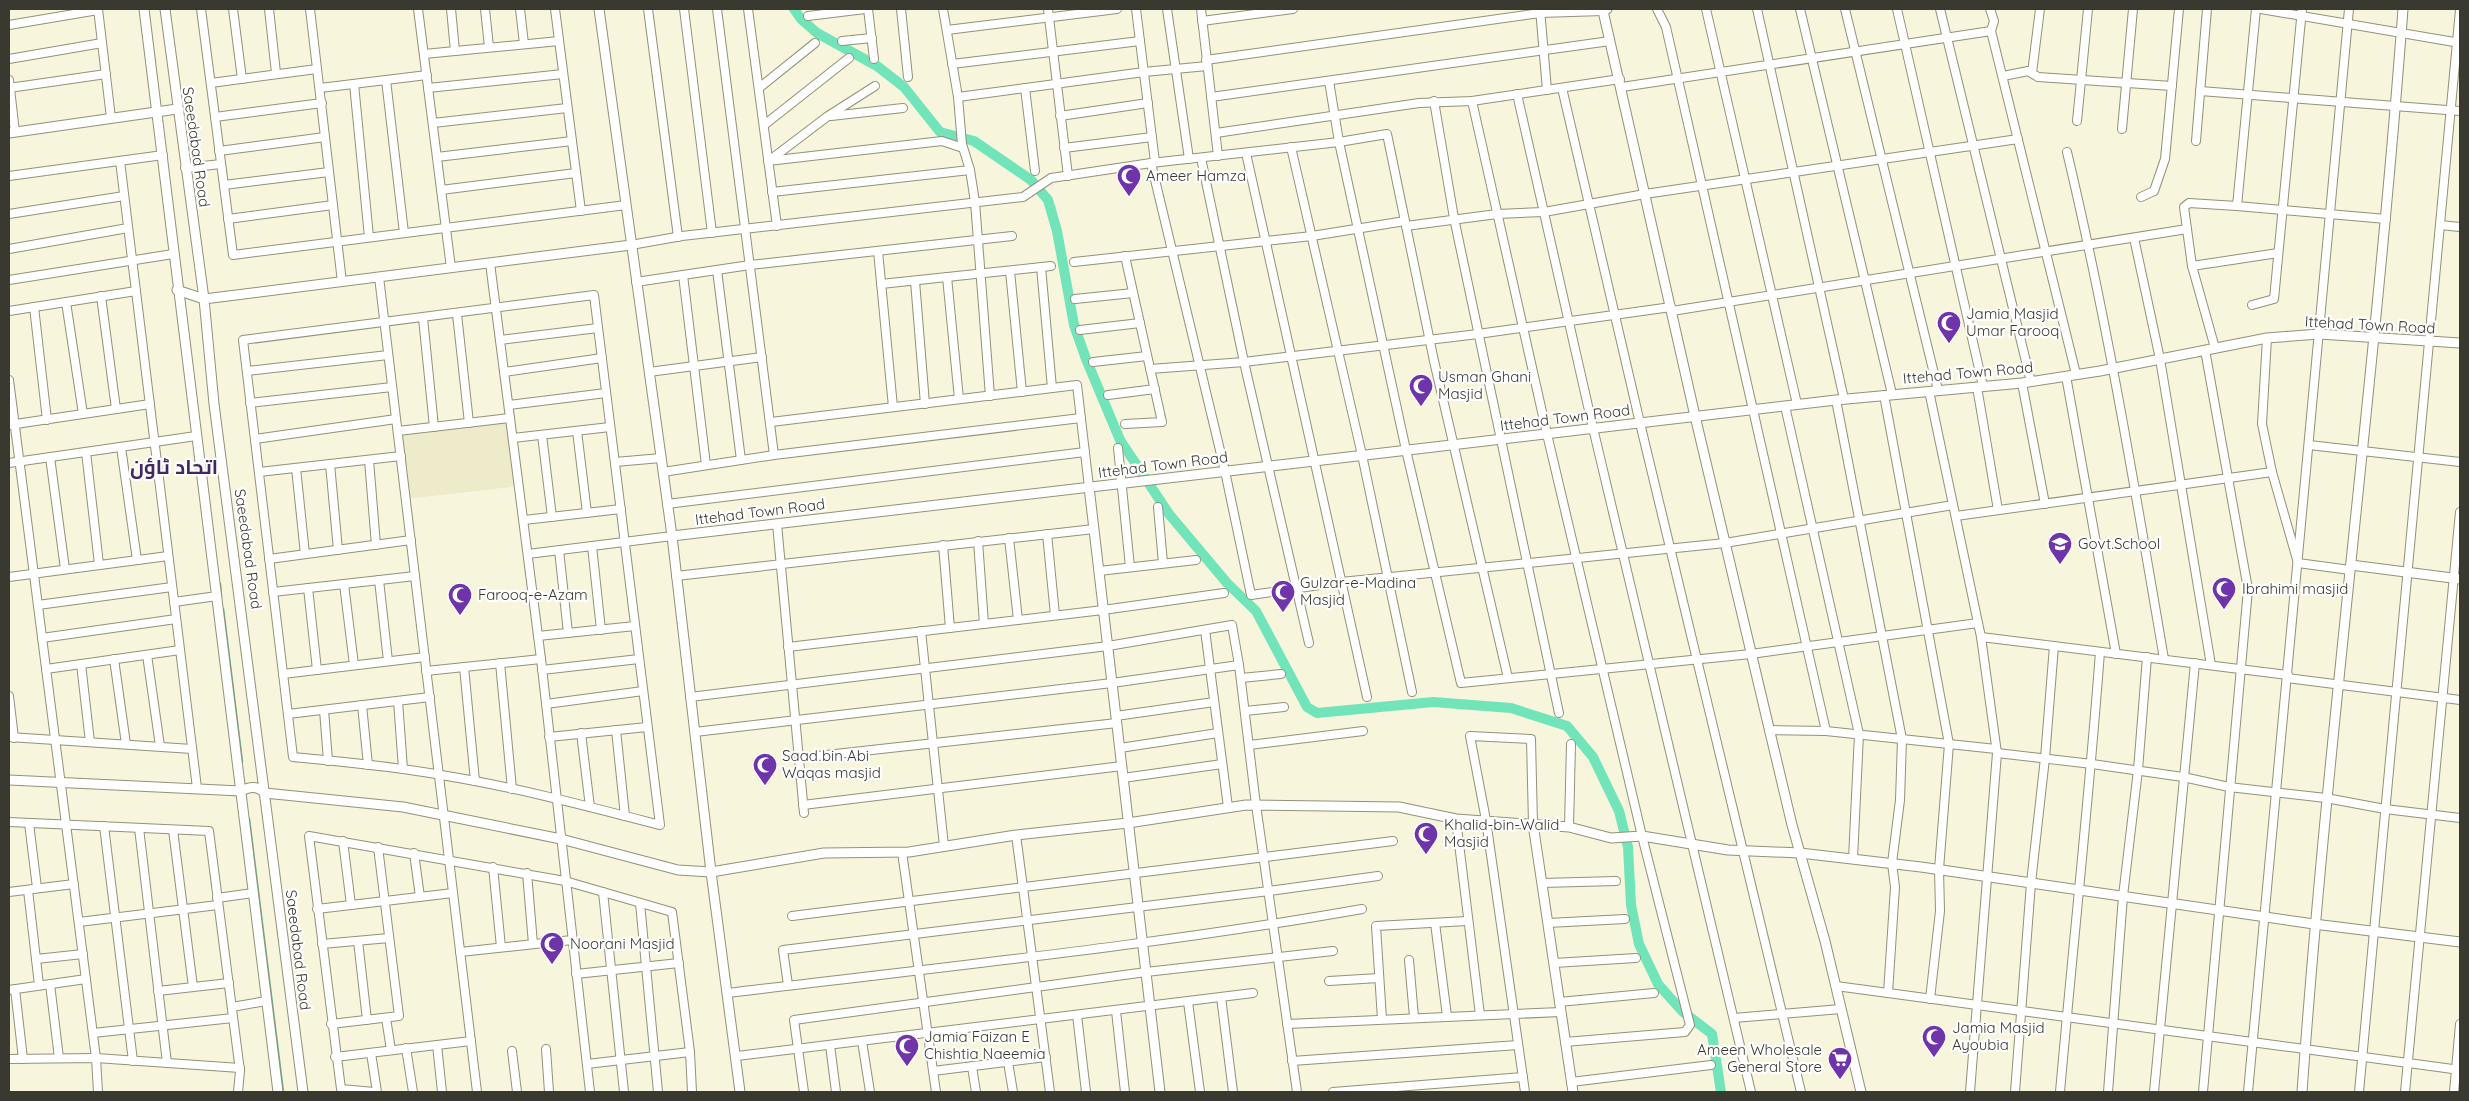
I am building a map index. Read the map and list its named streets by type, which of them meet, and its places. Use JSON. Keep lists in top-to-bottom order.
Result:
{
  "streets": {
    "street": ["Saeedabad Road", "Ittehad Town Road"]
  },
  "districts": ["اتحاد ٹاؤن"],
  "places": {
    "mosque": [
      "Ameer Hamza",
      "Jamia Masjid Umar Farooq",
      "Usman Ghani Masjid",
      "Ibrahimi masjid",
      "Gulzar-e-Madina Masjid",
      "Farooq-e-Azam",
      "Saad bin Abi Waqas masjid",
      "Khalid-bin-Walid Masjid",
      "Noorani Masjid",
      "Jamia Masjid Ayoubia",
      "Jamia Faizan E Chishtia Naeemia"
    ],
    "school or university": ["Govt.School"],
    "supermarket": ["Ameen Wholesale General Store"]
  }
}
